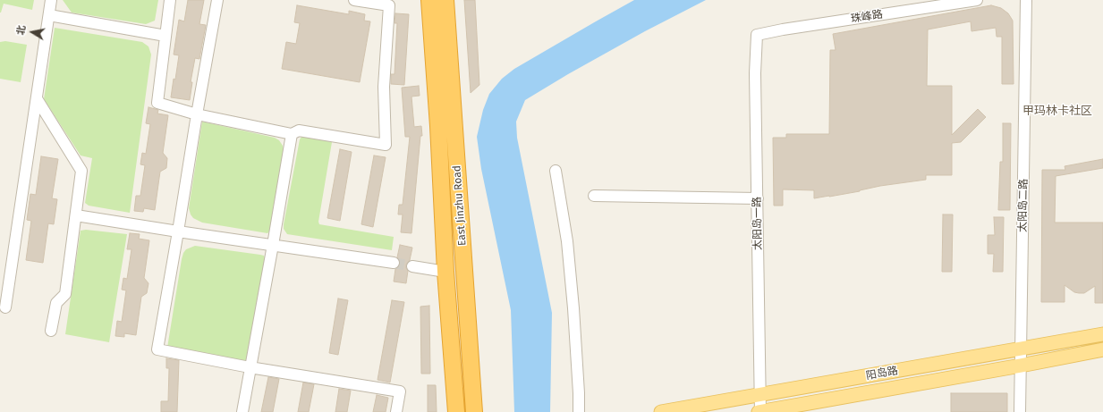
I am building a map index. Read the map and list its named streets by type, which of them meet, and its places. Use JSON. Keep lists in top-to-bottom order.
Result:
{
  "streets": {
    "highway": ["East Jinzhu Road"],
    "main road": ["阳岛路"],
    "street": ["珠峰路", "太阳岛二路", "太阳岛一路"]
  },
  "crossings": [
    ["珠峰路", "太阳岛一路"],
    ["太阳岛二路", "阳岛路"],
    ["太阳岛一路", "阳岛路"]
  ],
  "districts": ["甲玛林卡社区"],
  "north": "left"
}
